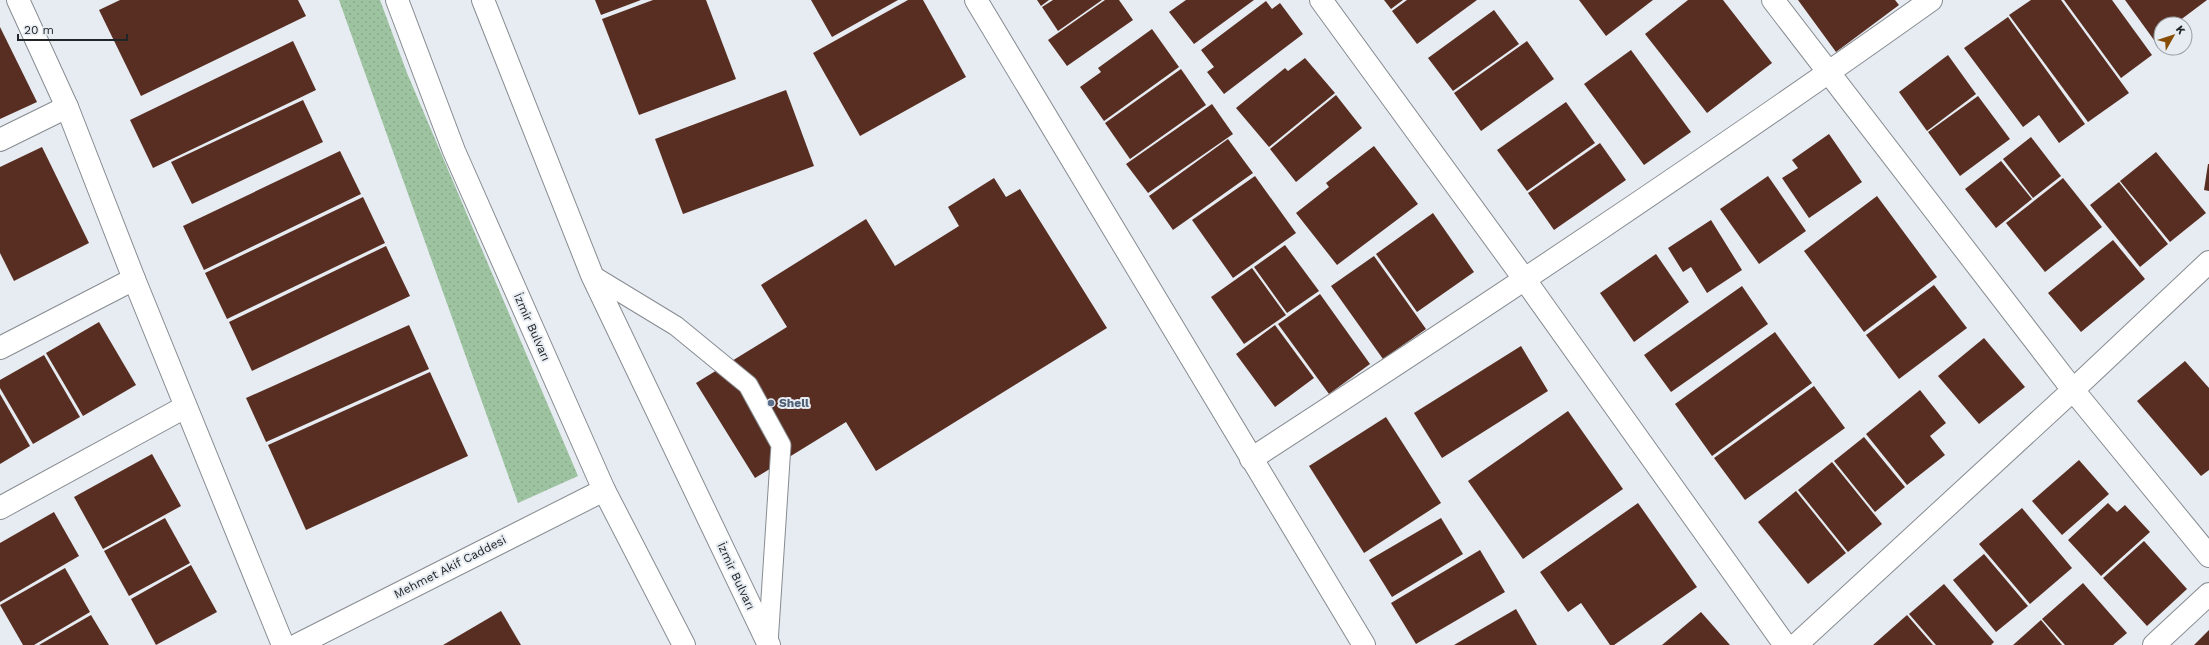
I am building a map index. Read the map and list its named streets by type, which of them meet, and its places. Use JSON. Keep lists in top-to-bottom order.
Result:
{
  "streets": {
    "main road": ["İzmir Bulvarı", "Mehmet Akif Caddesi"]
  },
  "crossings": [
    ["İzmir Bulvarı", "Mehmet Akif Caddesi"]
  ],
  "places": ["Shell"],
  "scale_bar": "20 m",
  "north": "top right"
}
